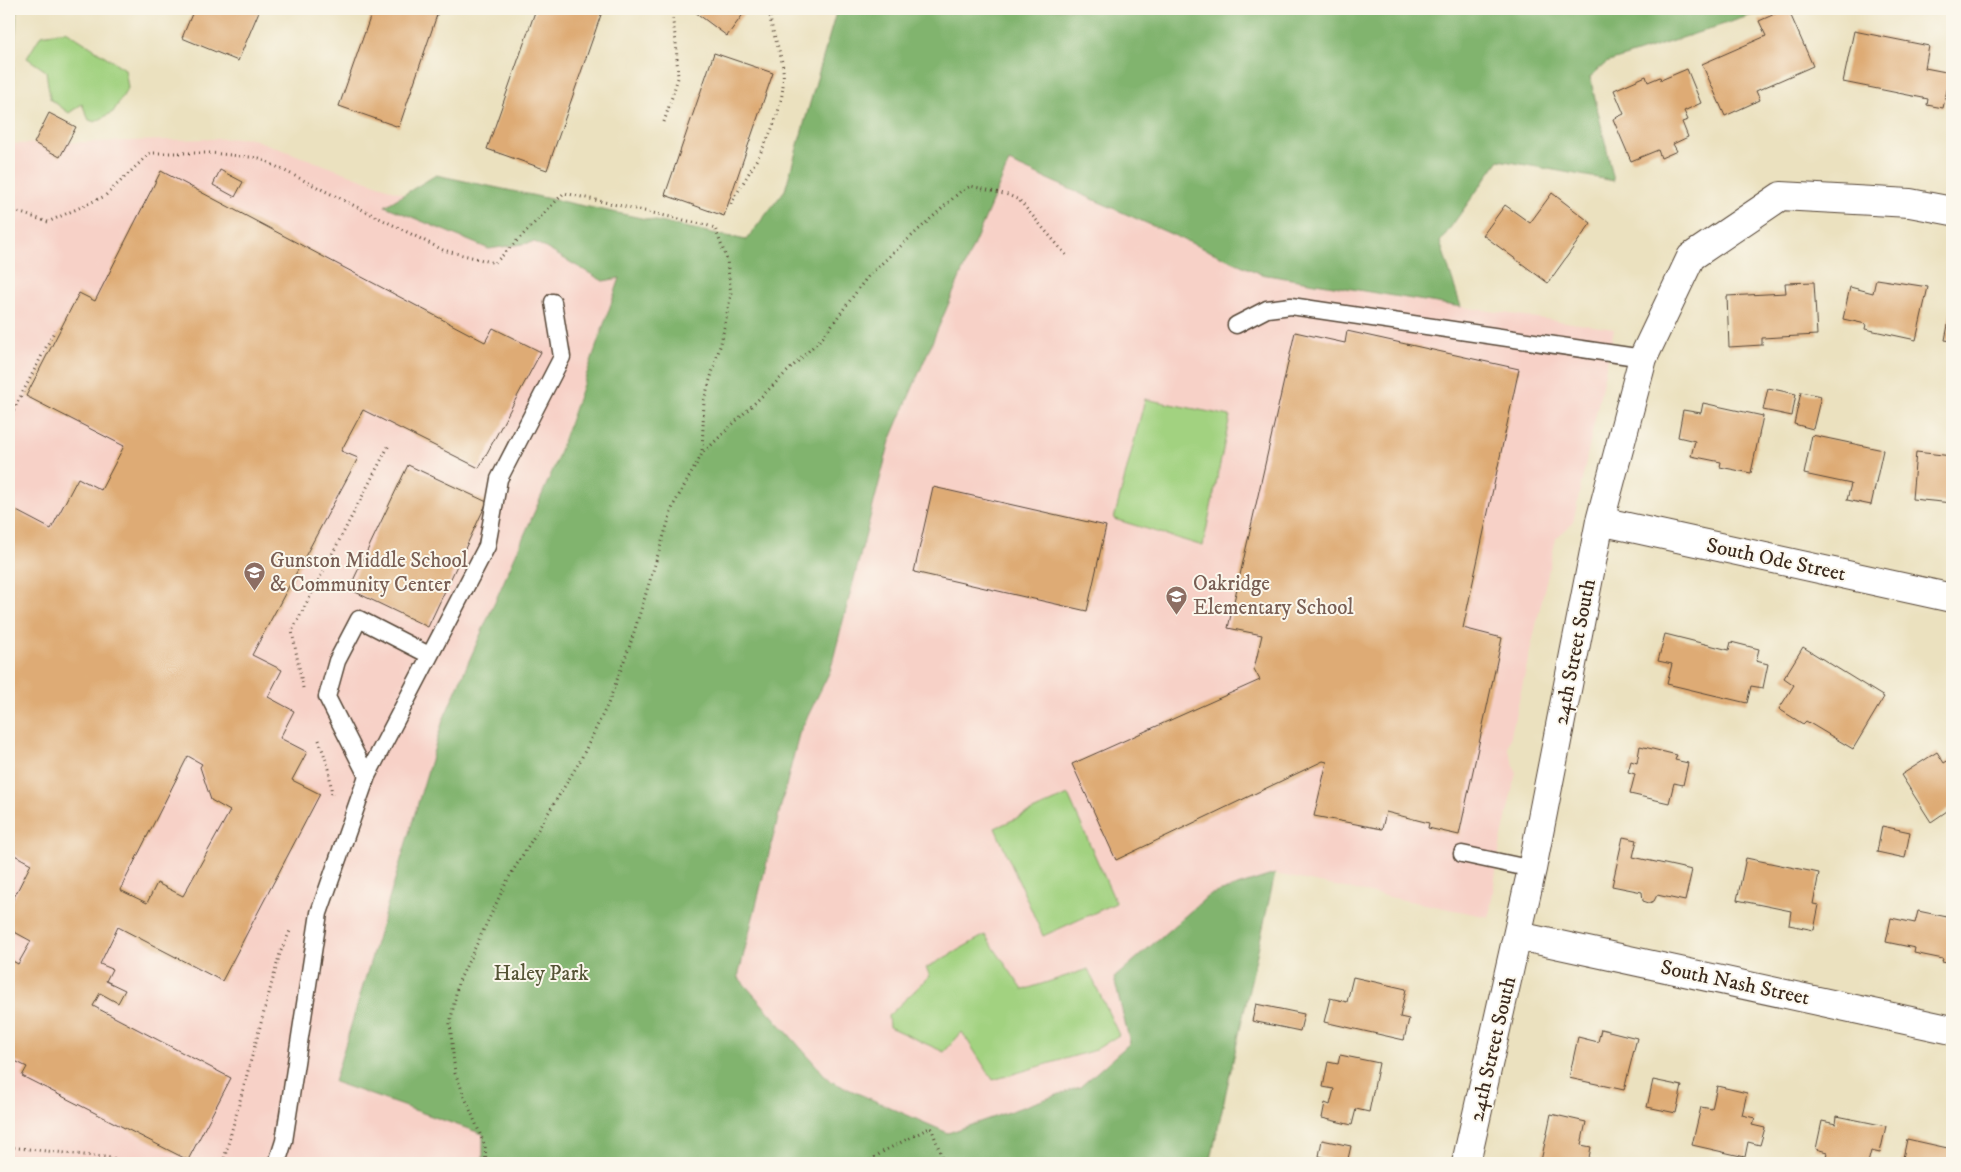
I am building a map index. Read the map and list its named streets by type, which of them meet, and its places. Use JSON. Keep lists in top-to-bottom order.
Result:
{
  "streets": {
    "street": ["South Ode Street", "24th Street South", "South Nash Street"]
  },
  "crossings": [
    ["South Ode Street", "24th Street South"],
    ["24th Street South", "South Nash Street"]
  ],
  "parks": ["Haley Park"],
  "places": {
    "school or university": ["Gunston Middle School & Community Center", "Oakridge Elementary School"]
  }
}
